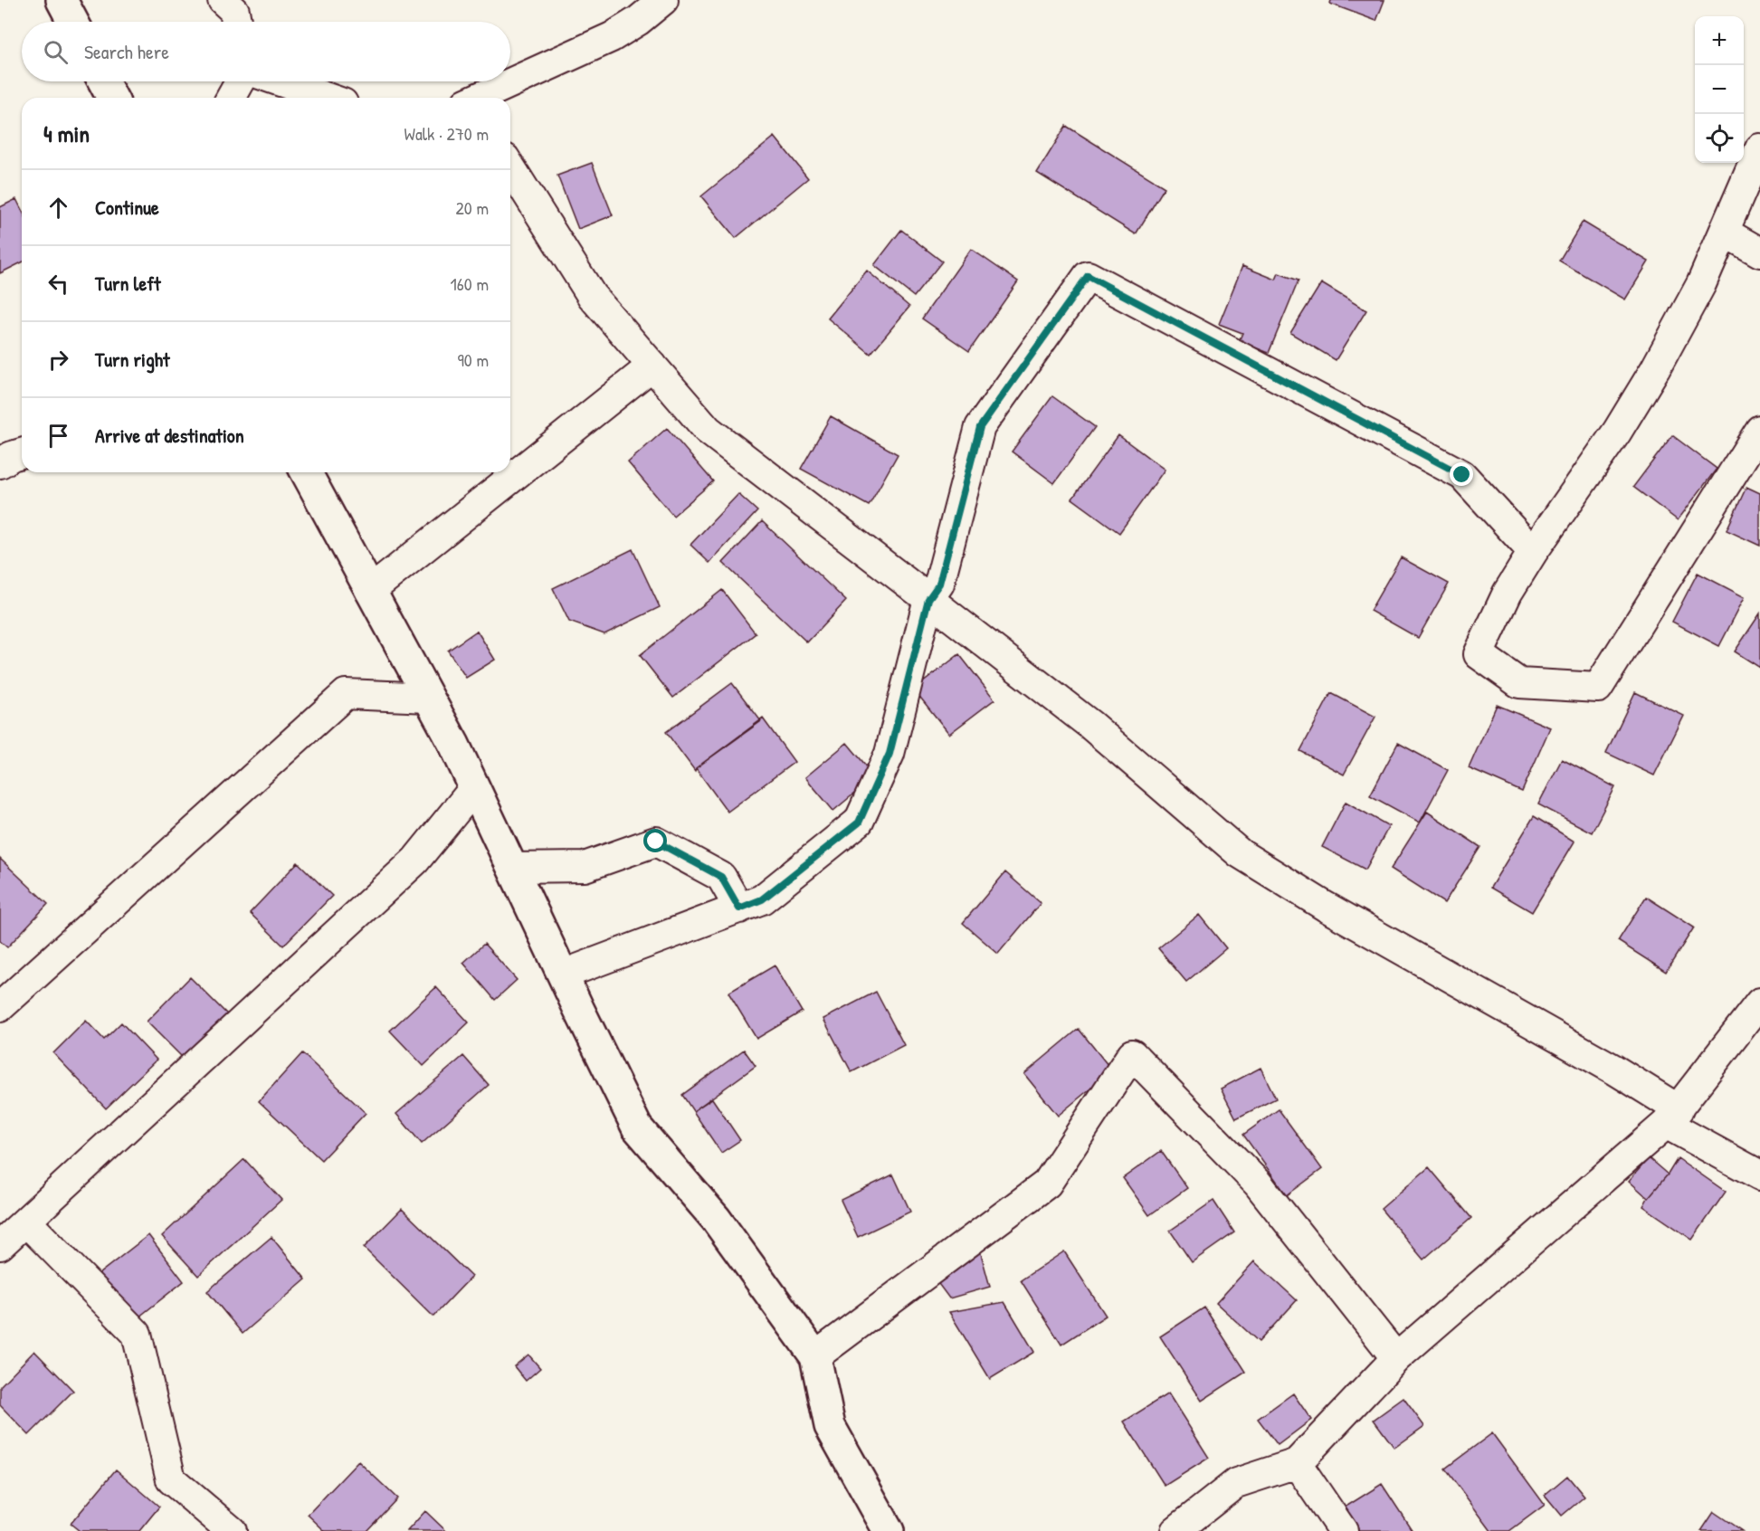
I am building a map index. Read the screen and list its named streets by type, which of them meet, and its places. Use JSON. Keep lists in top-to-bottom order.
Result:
{
  "page": {
    "map_buttons": ["+", "−"],
    "search": "Search here",
    "heading": ["4 min", "Walk · 270 m"],
    "list": [
      ["Continue", "20 m"],
      ["Turn left", "160 m"],
      ["Turn right", "90 m"],
      "Arrive at destination"
    ]
  }
}
